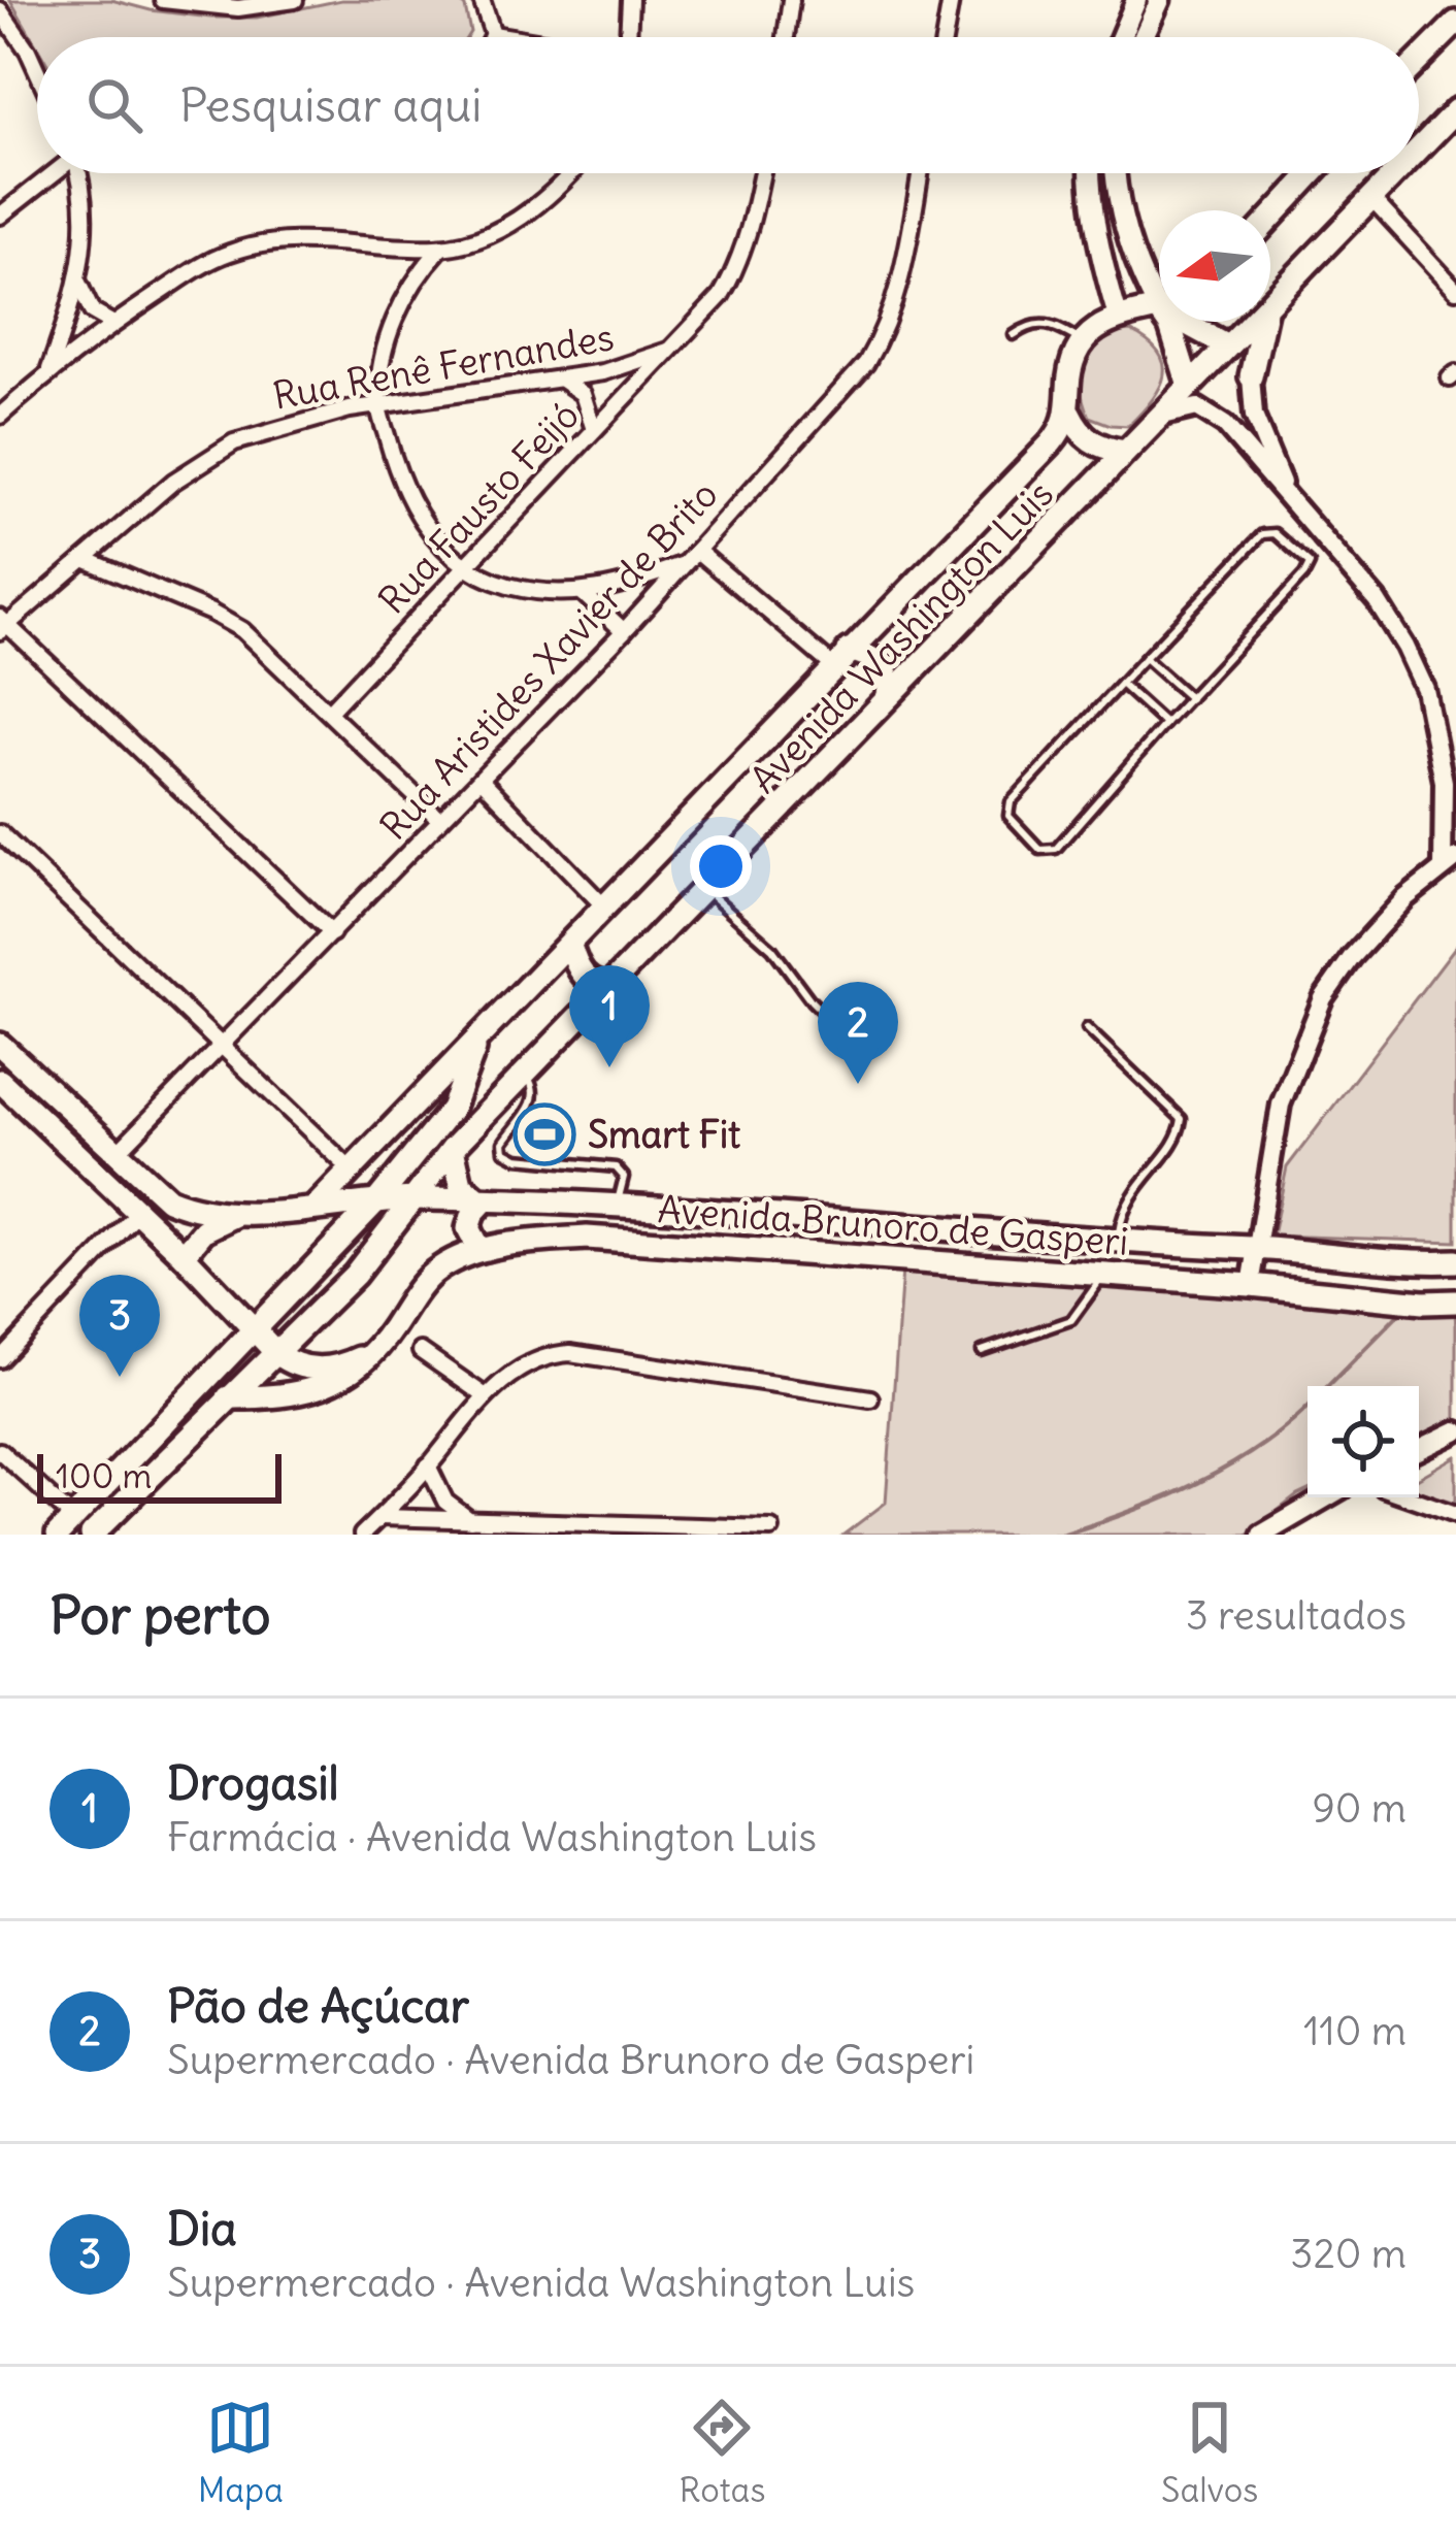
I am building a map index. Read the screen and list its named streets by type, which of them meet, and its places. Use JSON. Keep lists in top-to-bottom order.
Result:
{
  "streets": {
    "main road": ["Avenida Washington Luis", "Avenida Brunoro de Gasperi"],
    "street": ["Rua Renê Fernandes", "Rua Fausto Feijó", "Rua Aristides Xavier de Brito"]
  },
  "crossings": [
    ["Rua Renê Fernandes", "Rua Fausto Feijó"],
    ["Avenida Washington Luis", "Avenida Brunoro de Gasperi"]
  ],
  "places": {
    "sports": ["Smart Fit"]
  },
  "scale_bar": "100 m",
  "north": "left",
  "page": {
    "search": "Pesquisar aqui",
    "pins": ["1", "2", "3"],
    "scale": "100 m",
    "heading": ["Por perto", "3 resultados"],
    "list": [
      {
        "mark": "1",
        "name": "Drogasil",
        "note": "Farmácia · Avenida Washington Luis",
        "value": "90 m"
      },
      {
        "mark": "2",
        "name": "Pão de Açúcar",
        "note": "Supermercado · Avenida Brunoro de Gasperi",
        "value": "110 m"
      },
      {
        "mark": "3",
        "name": "Dia",
        "note": "Supermercado · Avenida Washington Luis",
        "value": "320 m"
      }
    ],
    "nav": ["Mapa", "Rotas", "Salvos"]
  }
}
